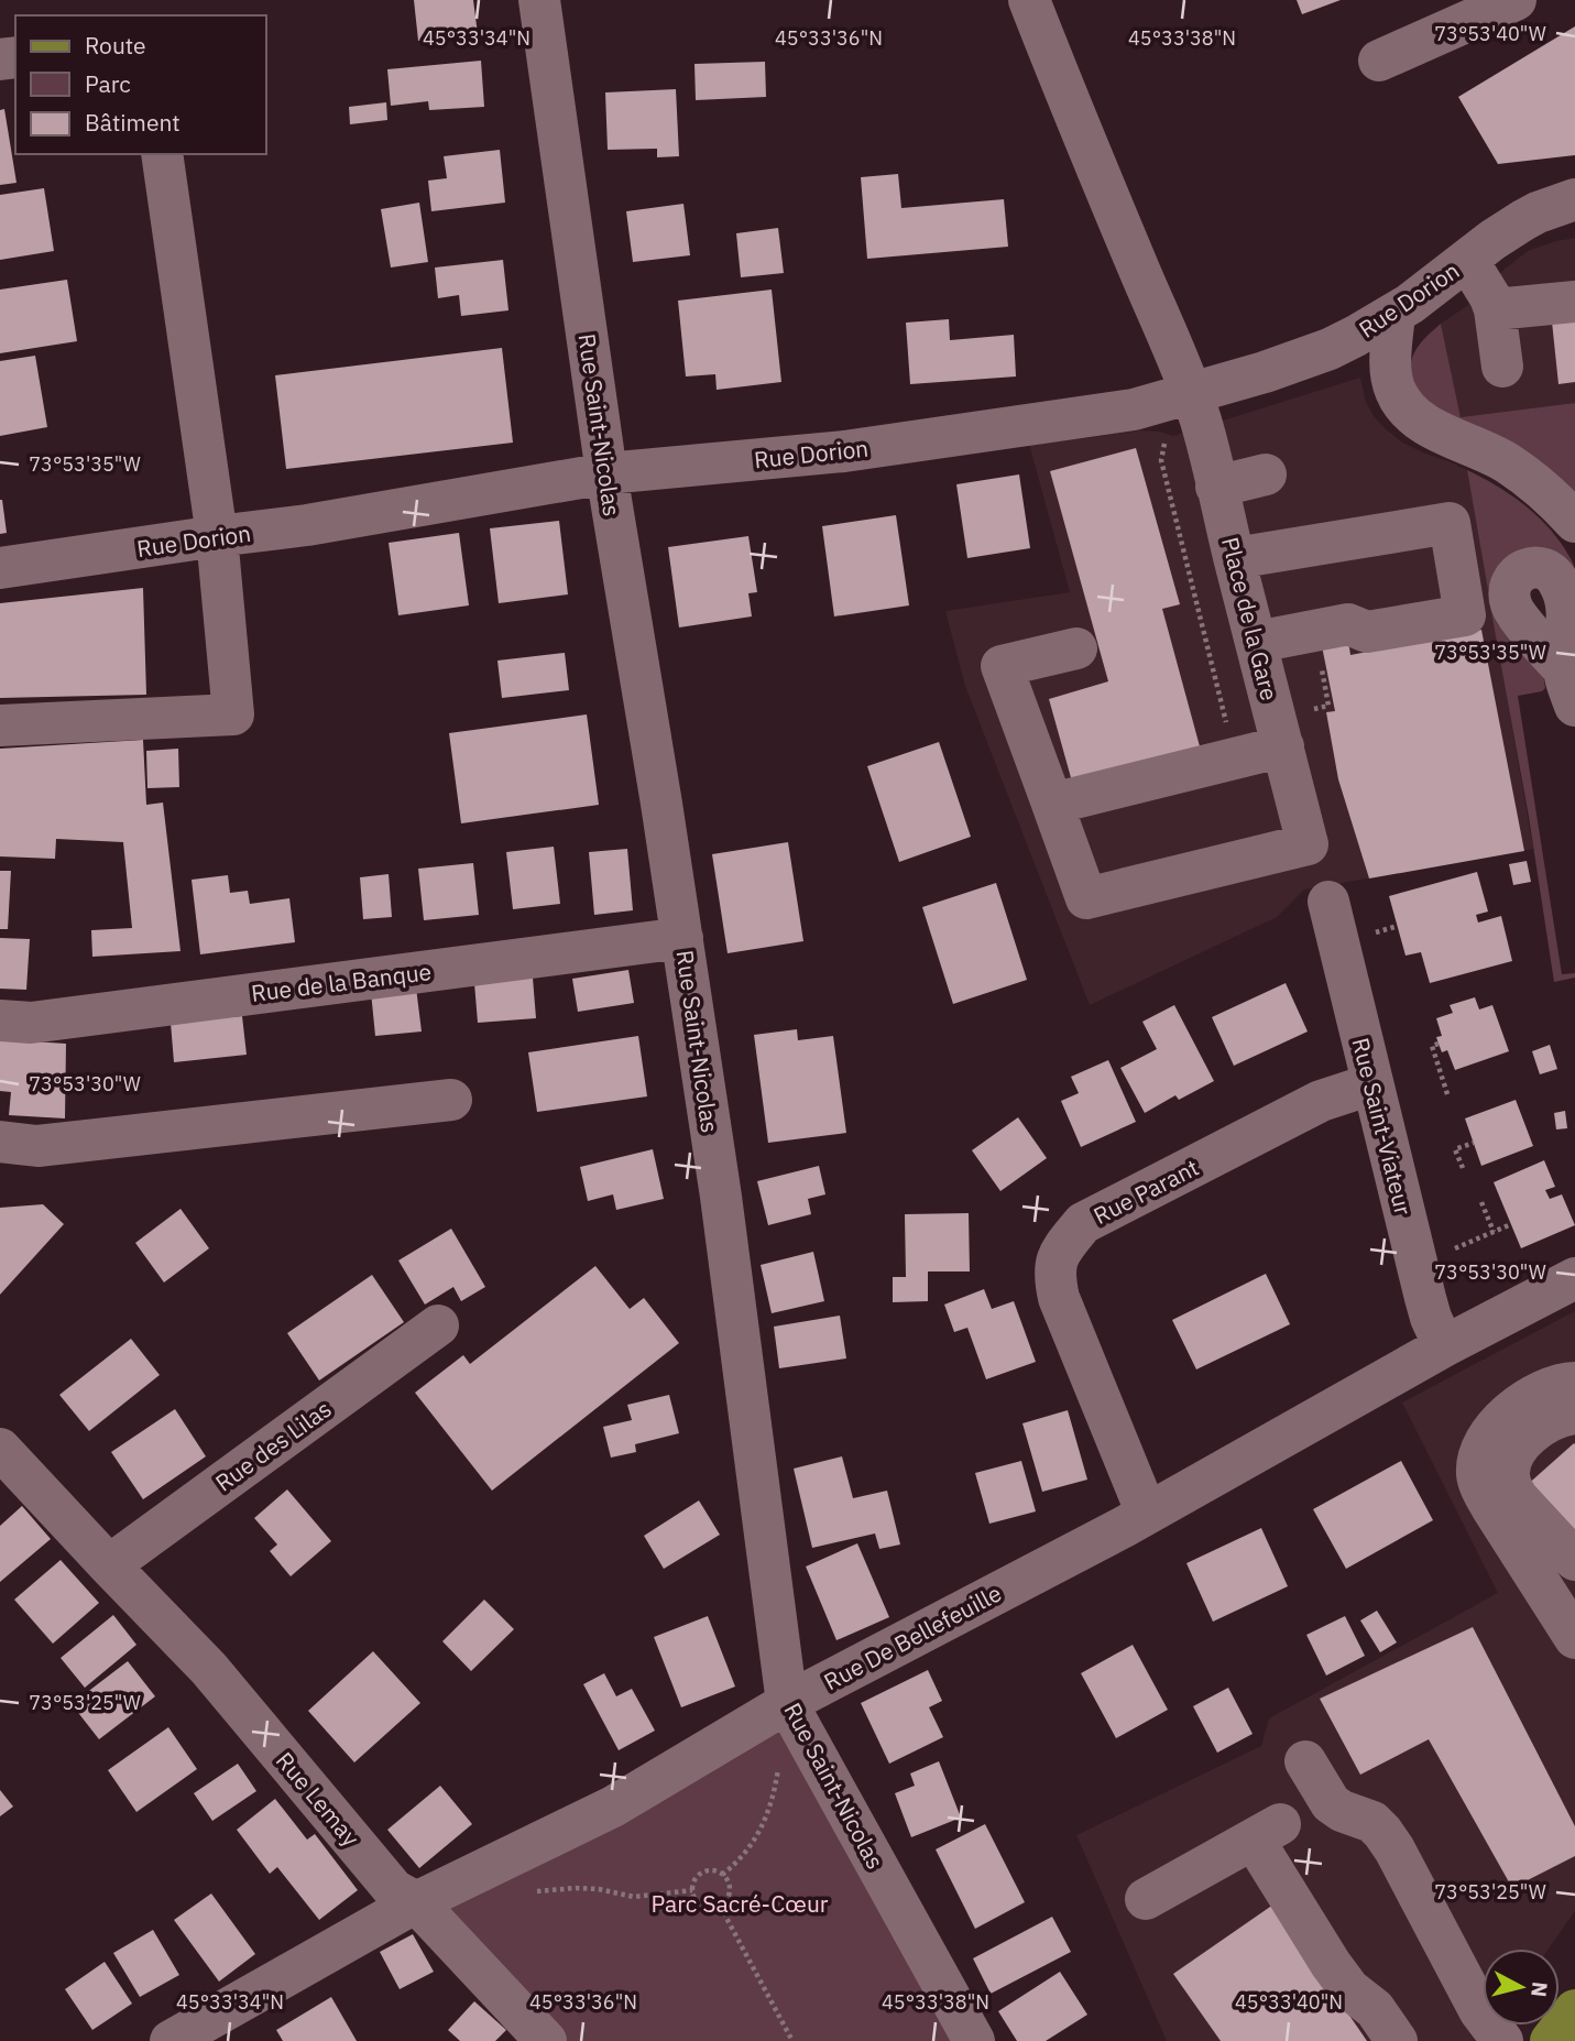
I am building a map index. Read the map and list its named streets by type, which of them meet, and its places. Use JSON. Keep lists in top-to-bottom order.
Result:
{
  "streets": {
    "street": [
      "Rue Dorion",
      "Rue Saint-Nicolas",
      "Place de la Gare",
      "Rue de la Banque",
      "Rue Saint-Viateur",
      "Rue Parant",
      "Rue des Lilas",
      "Rue De Bellefeuille",
      "Rue Lemay"
    ]
  },
  "crossings": [
    ["Rue Dorion", "Rue Saint-Nicolas"],
    ["Rue Dorion", "Place de la Gare"],
    ["Rue Saint-Nicolas", "Rue de la Banque"],
    ["Rue Saint-Nicolas", "Rue De Bellefeuille"],
    ["Rue Saint-Viateur", "Rue Parant"],
    ["Rue Saint-Viateur", "Rue De Bellefeuille"],
    ["Rue Parant", "Rue De Bellefeuille"],
    ["Rue des Lilas", "Rue Lemay"],
    ["Rue De Bellefeuille", "Rue Lemay"]
  ],
  "parks": ["Parc Sacré-Cœur"],
  "legend": ["Route", "Parc", "Bâtiment"],
  "north": "right",
  "coordinates": [
    "73°53'40\"W",
    "45°33'34\"N",
    "45°33'36\"N",
    "45°33'38\"N",
    "73°53'35\"W",
    "73°53'30\"W",
    "73°53'25\"W",
    "45°33'40\"N"
  ]
}
